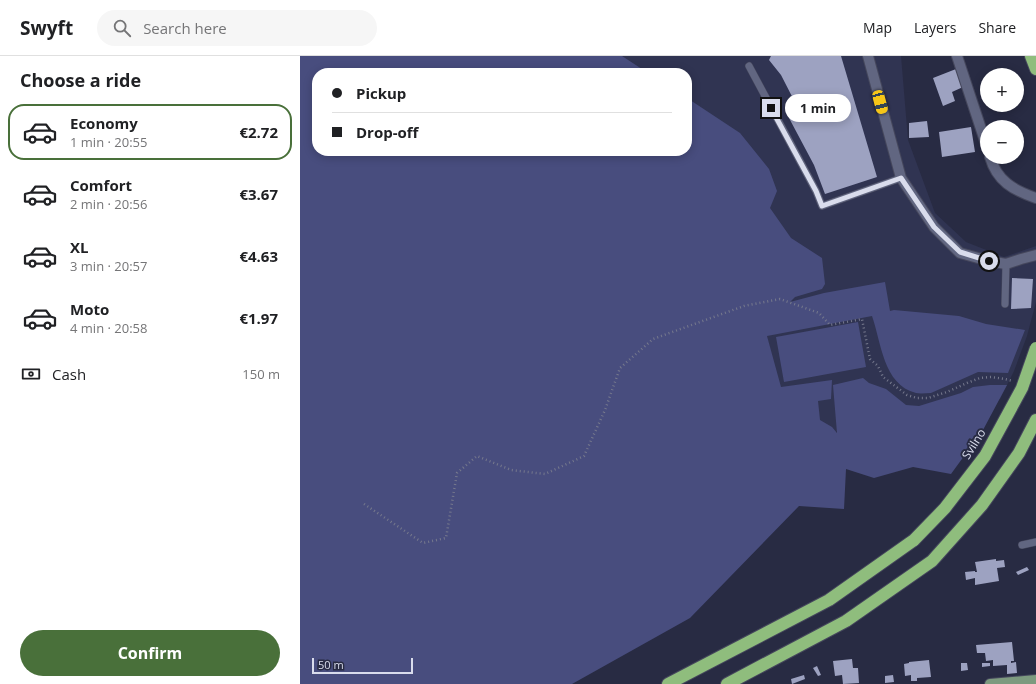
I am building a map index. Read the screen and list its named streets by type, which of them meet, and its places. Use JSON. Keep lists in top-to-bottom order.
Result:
{
  "streets": {
    "highway": ["Svilno"]
  },
  "scale_bar": "50 m",
  "page": {
    "header": "Swyft",
    "search": "Search here",
    "nav": ["Map", "Layers", "Share"],
    "heading": "Choose a ride",
    "map_buttons": ["+", "−"],
    "banner": ["Pickup", "Drop-off"],
    "bubble": "1 min",
    "list": [
      {
        "name": "Economy",
        "note": "1 min · 20:55",
        "value": "€2.72"
      },
      {
        "name": "Comfort",
        "note": "2 min · 20:56",
        "value": "€3.67"
      },
      {
        "name": "XL",
        "note": "3 min · 20:57",
        "value": "€4.63"
      },
      {
        "name": "Moto",
        "note": "4 min · 20:58",
        "value": "€1.97"
      }
    ],
    "pay": ["Cash", "150 m"],
    "buttons": "Confirm",
    "scale": "50 m"
  }
}
